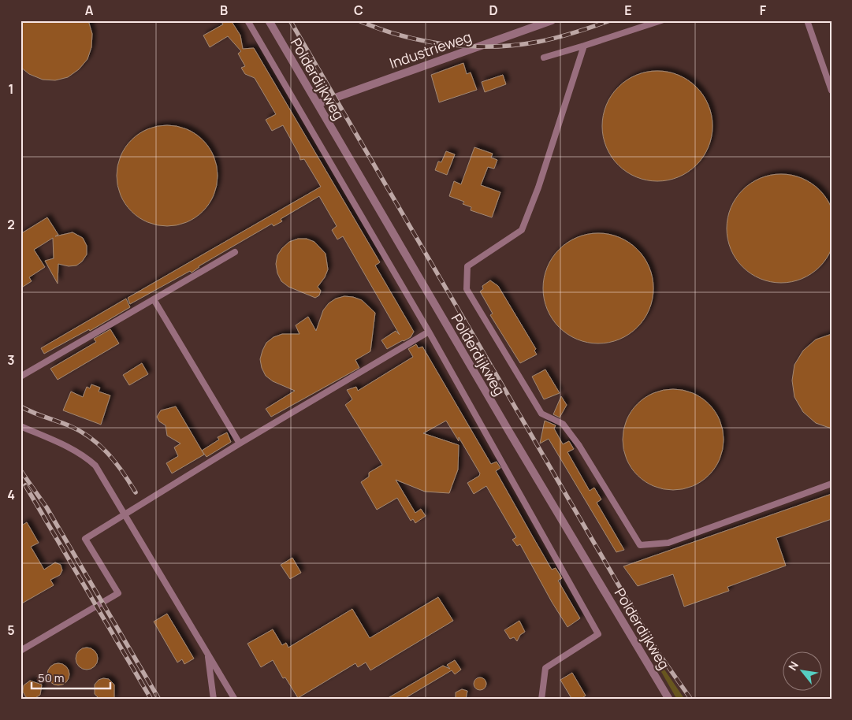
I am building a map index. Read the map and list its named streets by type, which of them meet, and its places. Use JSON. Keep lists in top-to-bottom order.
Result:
{
  "streets": {
    "street": ["Industrieweg", "Polderdijkweg"]
  },
  "crossings": [
    ["Industrieweg", "Polderdijkweg"]
  ],
  "scale_bar": "50 m",
  "north": "top left",
  "grid": {
    "columns": [
      "A",
      "B",
      "C",
      "D",
      "E",
      "F"
    ],
    "rows": [
      "1",
      "2",
      "3",
      "4",
      "5"
    ]
  }
}
